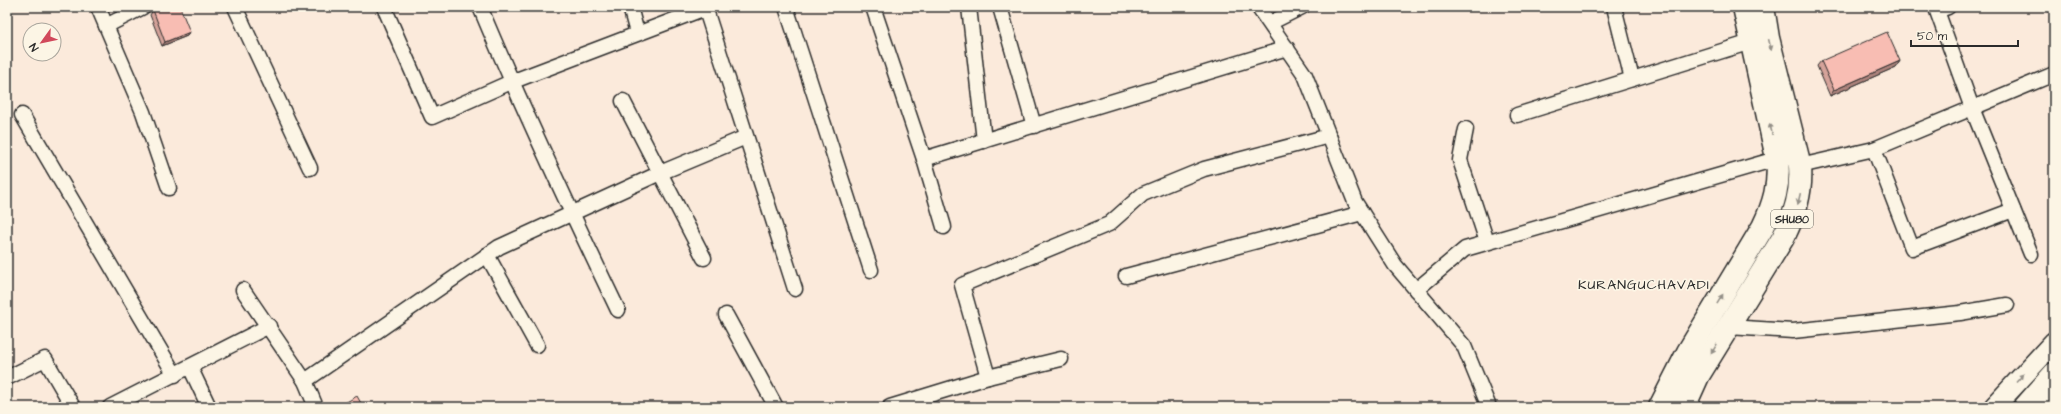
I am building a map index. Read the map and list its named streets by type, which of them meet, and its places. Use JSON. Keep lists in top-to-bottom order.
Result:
{
  "streets": {
    "main road": ["SHU80"]
  },
  "districts": ["KURANGUCHAVADI"],
  "scale_bar": "50 m",
  "north": "bottom left"
}
